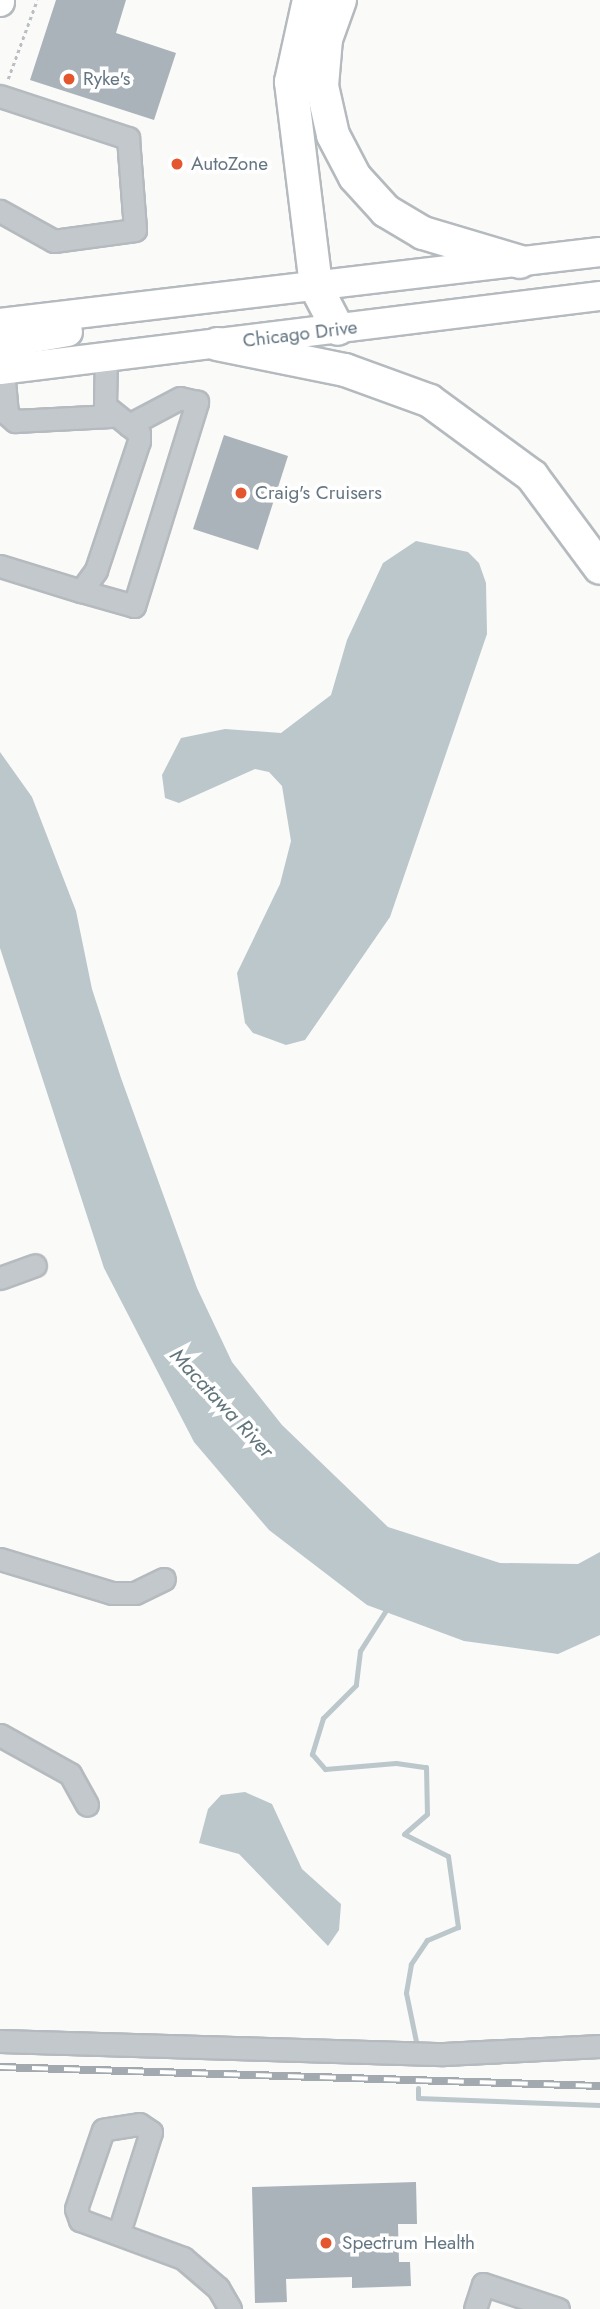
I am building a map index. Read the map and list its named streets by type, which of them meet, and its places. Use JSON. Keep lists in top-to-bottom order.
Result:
{
  "streets": {
    "main road": ["Chicago Drive"]
  },
  "water": ["Macatawa River"],
  "places": [
    "Ryke's",
    "AutoZone",
    "Craig's Cruisers",
    "Spectrum Health"
  ]
}
